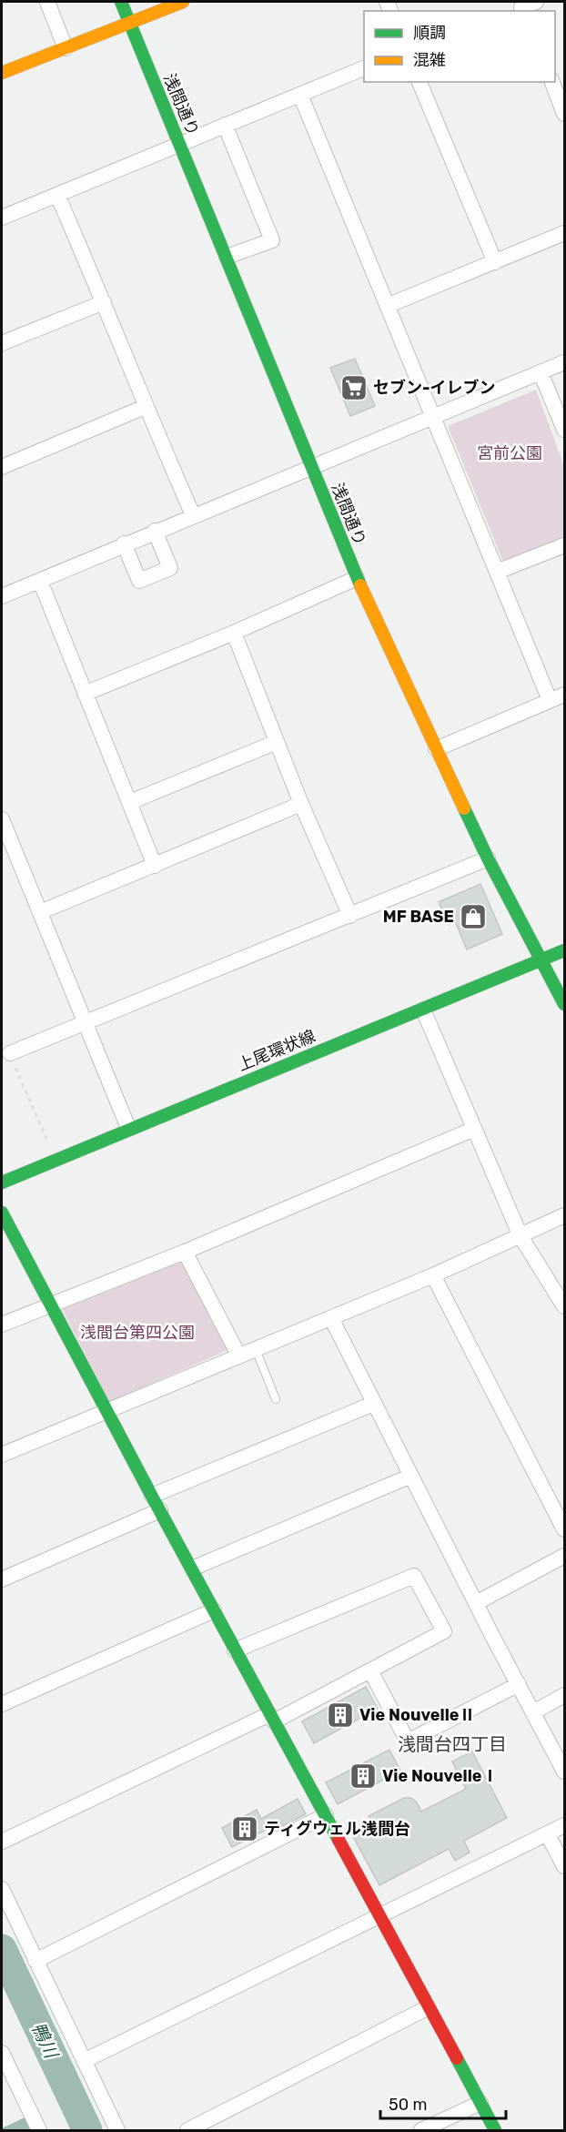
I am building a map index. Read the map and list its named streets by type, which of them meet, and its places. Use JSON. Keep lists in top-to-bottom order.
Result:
{
  "streets": {
    "street": ["浅間通り", "上尾環状線"]
  },
  "crossings": [
    ["浅間通り", "上尾環状線"]
  ],
  "districts": ["浅間台四丁目"],
  "water": ["鴨川"],
  "parks": ["宮前公園", "浅間台第四公園"],
  "places": {
    "supermarket": ["セブン-イレブン"],
    "shop": ["MF BASE"],
    "building": ["Vie NouvelleⅡ", "Vie NouvelleⅠ", "ティグウェル浅間台"]
  },
  "legend": ["順調", "混雑"],
  "scale_bar": "50 m"
}
